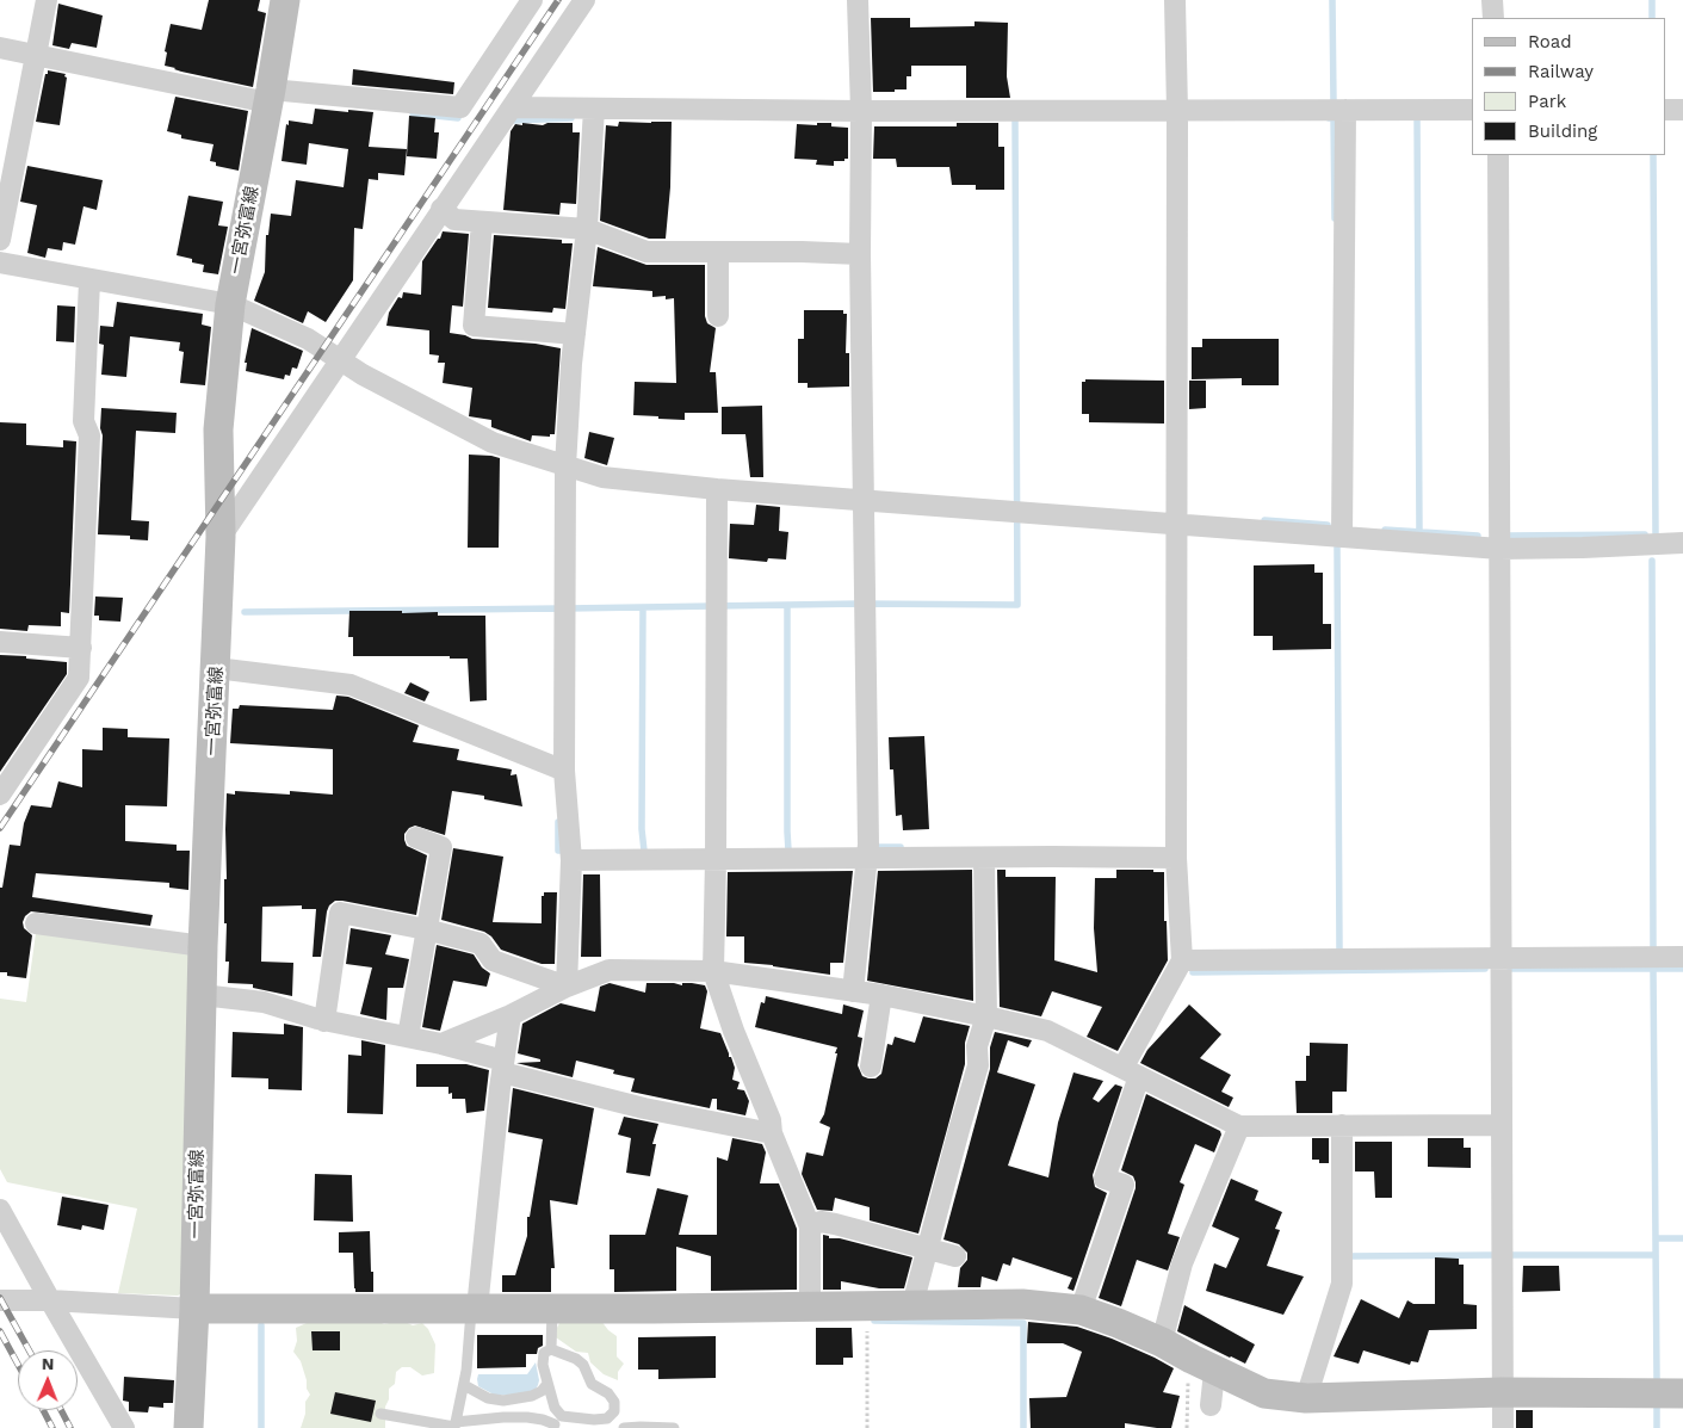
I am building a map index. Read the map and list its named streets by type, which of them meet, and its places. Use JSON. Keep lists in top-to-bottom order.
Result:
{
  "streets": {
    "street": ["一宮弥富線"]
  },
  "legend": [
    "Road",
    "Railway",
    "Park",
    "Building"
  ],
  "north": "top"
}
